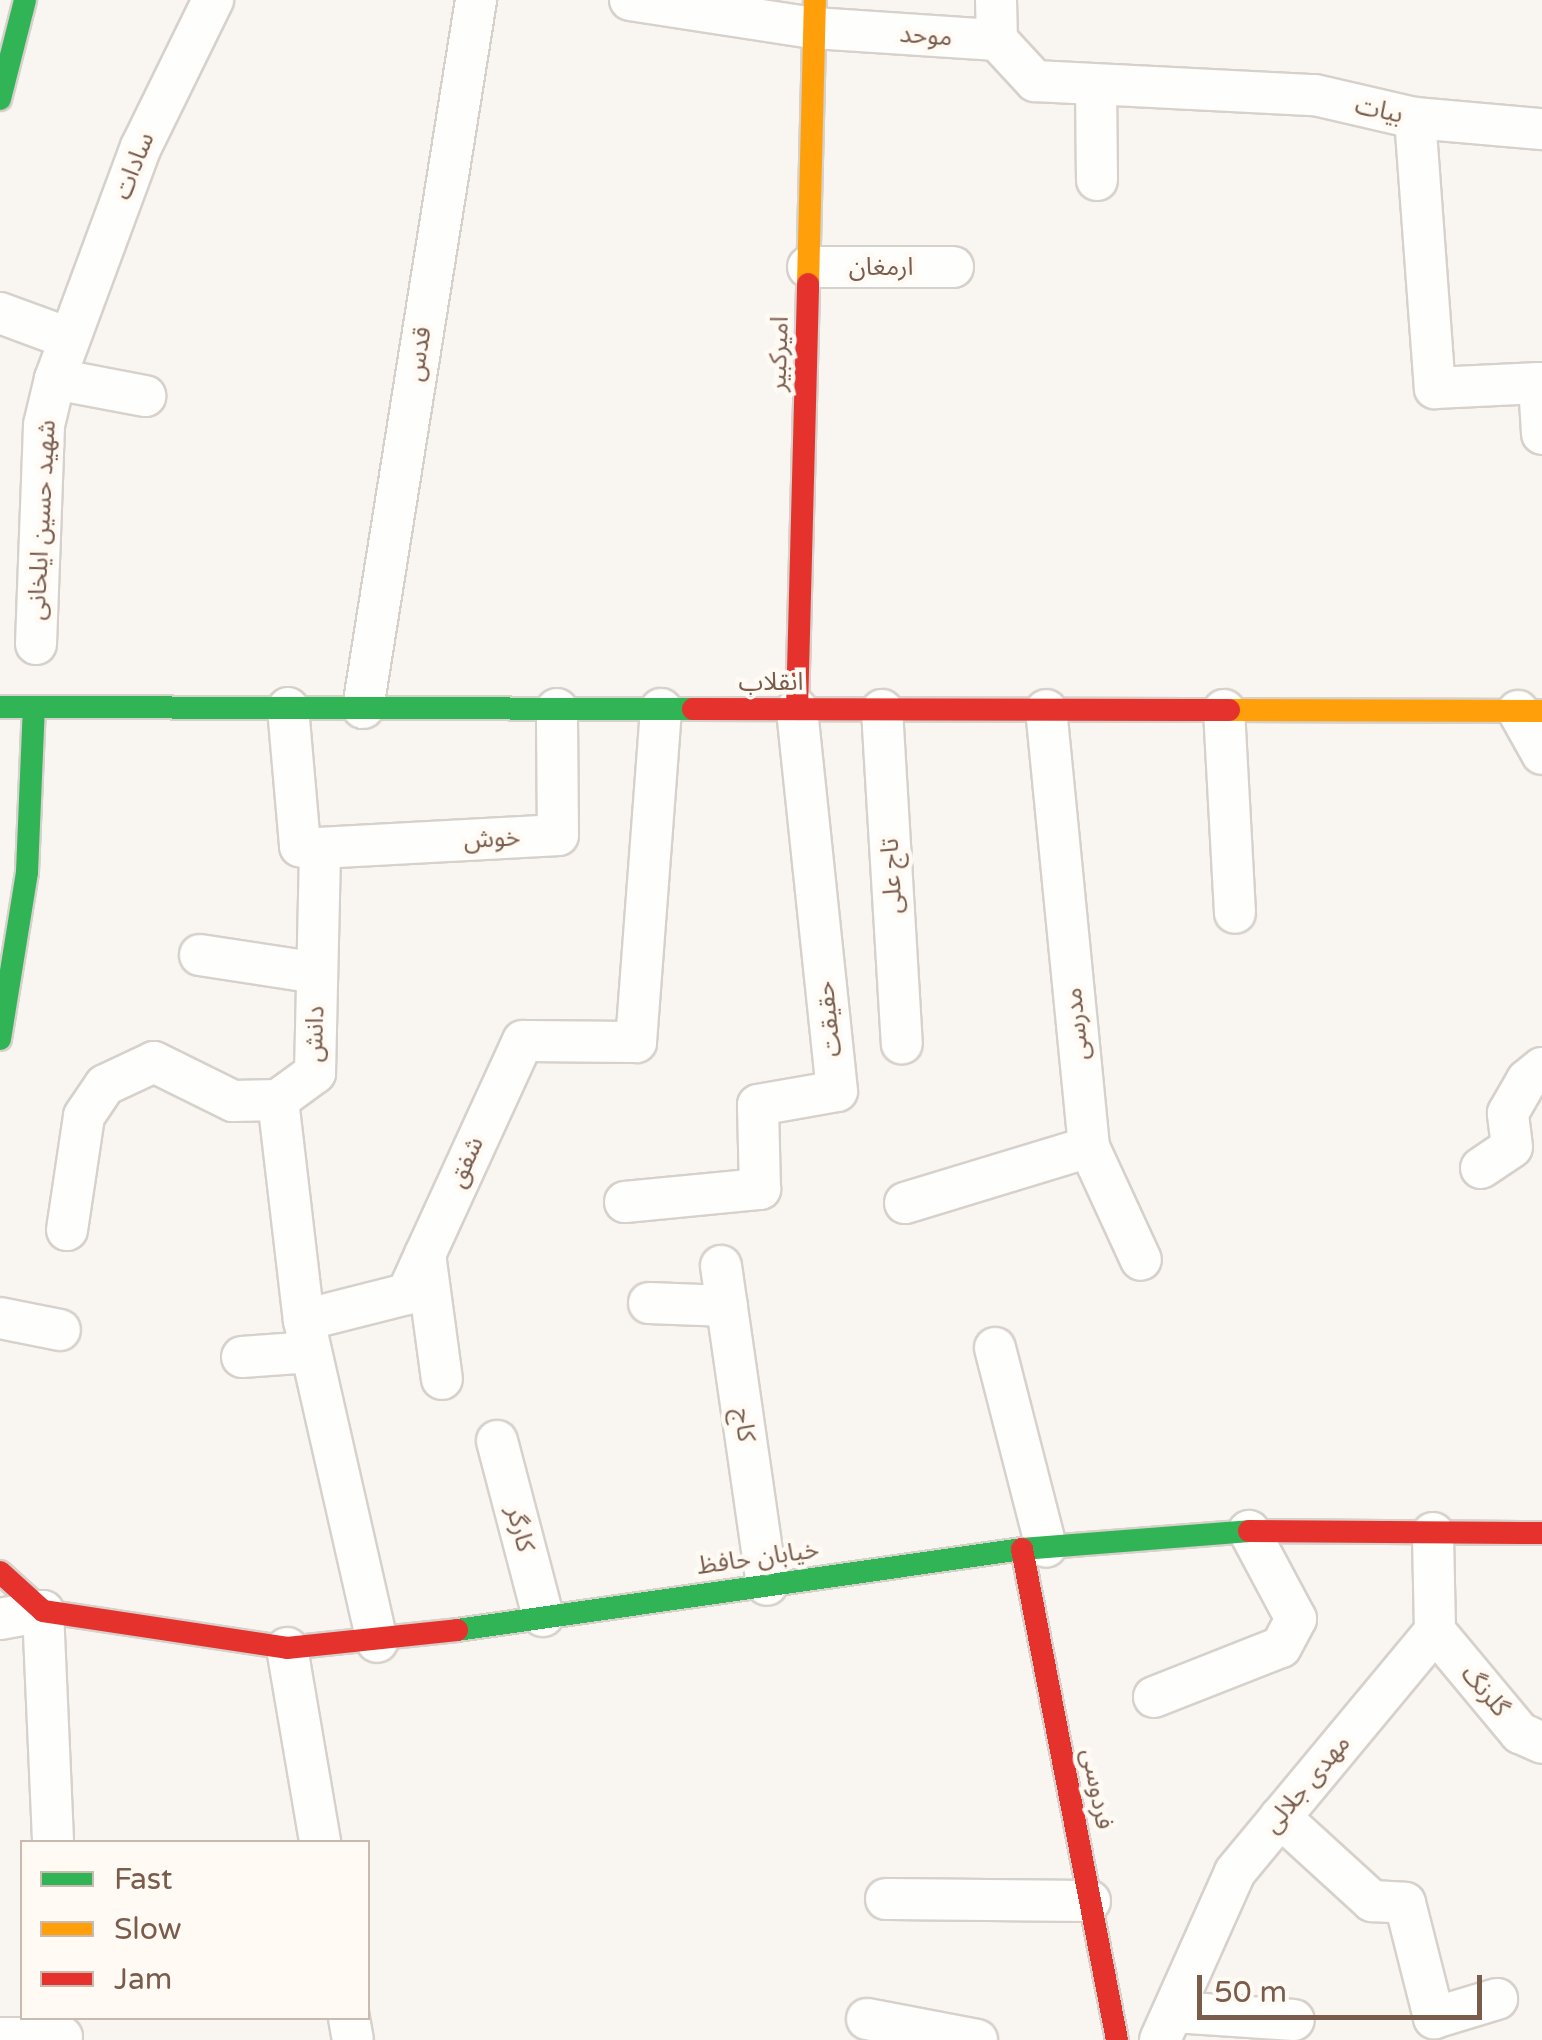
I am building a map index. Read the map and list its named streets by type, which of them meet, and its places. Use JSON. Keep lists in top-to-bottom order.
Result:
{
  "streets": {
    "main road": [
      "امیرکبیر",
      "انقلاب",
      "خیابان حافظ",
      "فردوسی"
    ],
    "street": [
      "موحد",
      "بیات",
      "سادات",
      "ارمغان",
      "قدس",
      "شهید حسین ایلخانی",
      "خوش",
      "تاج علی",
      "حقیقت",
      "مدرسی",
      "دانش",
      "شفق",
      "کاج",
      "کارگر",
      "گلرنگ",
      "مهدی جلالی"
    ]
  },
  "crossings": [
    ["موحد", "بیات"],
    ["موحد", "امیرکبیر"],
    ["سادات", "شهید حسین ایلخانی"],
    ["ارمغان", "امیرکبیر"],
    ["قدس", "انقلاب"],
    ["امیرکبیر", "انقلاب"],
    ["امیرکبیر", "حقیقت"],
    ["انقلاب", "خوش"],
    ["انقلاب", "تاج علی"],
    ["انقلاب", "حقیقت"],
    ["انقلاب", "مدرسی"],
    ["انقلاب", "دانش"],
    ["انقلاب", "شفق"],
    ["خوش", "دانش"],
    ["کاج", "خیابان حافظ"],
    ["کارگر", "خیابان حافظ"],
    ["خیابان حافظ", "فردوسی"],
    ["گلرنگ", "مهدی جلالی"]
  ],
  "legend": ["Fast", "Slow", "Jam"],
  "scale_bar": "50 m"
}
